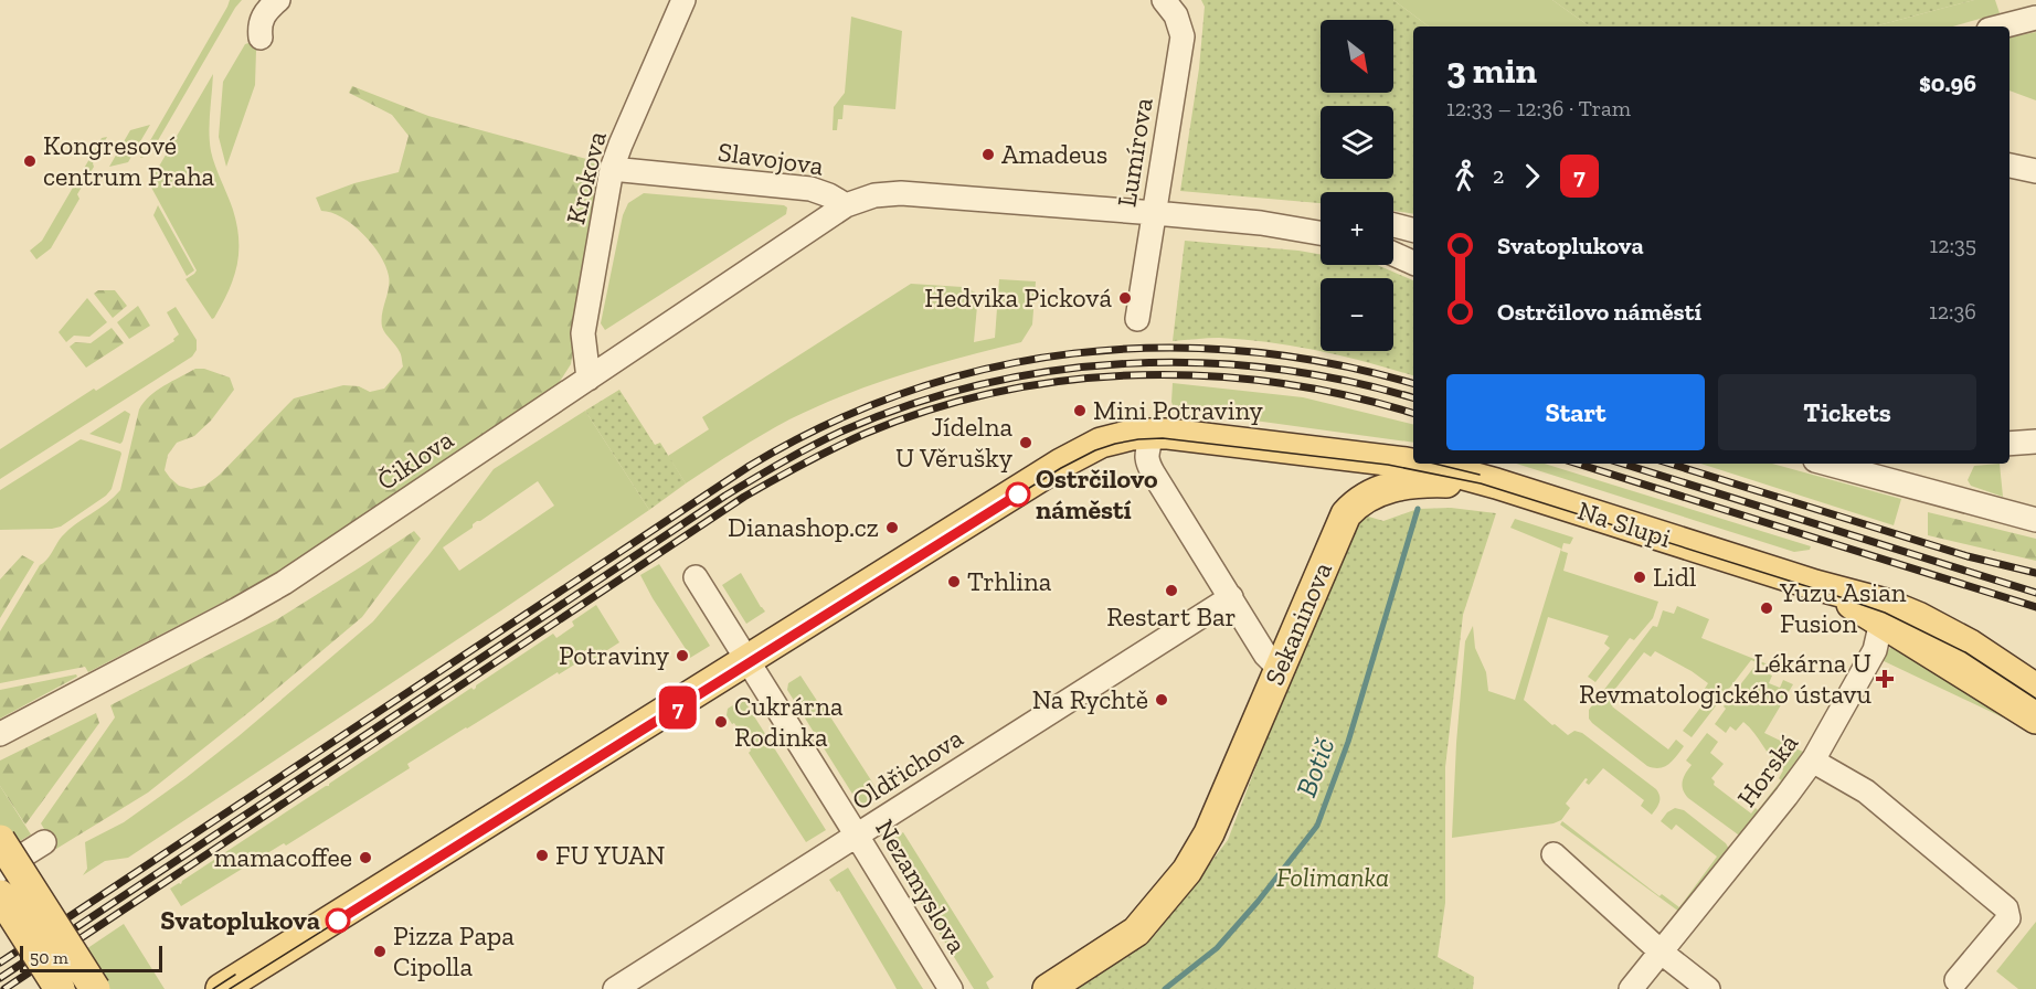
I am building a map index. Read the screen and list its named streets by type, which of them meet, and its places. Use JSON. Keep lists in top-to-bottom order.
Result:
{
  "streets": {
    "main road": ["Na Slupi", "Sekaninova"],
    "street": [
      "Lumírova",
      "Slavojova",
      "Krokova",
      "Čiklova",
      "Oldřichova",
      "Horská",
      "Nezamyslova"
    ]
  },
  "crossings": [
    ["Lumírova", "Slavojova"],
    ["Slavojova", "Krokova"],
    ["Slavojova", "Čiklova"],
    ["Krokova", "Čiklova"],
    ["Na Slupi", "Sekaninova"],
    ["Na Slupi", "Horská"],
    ["Oldřichova", "Nezamyslova"]
  ],
  "water": ["Botič"],
  "parks": ["Folimanka"],
  "places": {
    "other": [
      "Amadeus",
      "Kongresové centrum Praha",
      "Hedvika Picková",
      "Mini Potraviny",
      "Jídelna U Věrušky",
      "Ostrčilovo náměstí",
      "Dianashop.cz",
      "Lidl",
      "Trhlina",
      "Restart Bar",
      "Yuzu Asian Fusion",
      "Potraviny",
      "Na Rychtě",
      "Cukrárna Rodinka",
      "FU YUAN",
      "mamacoffee",
      "Svatoplukova",
      "Pizza Papa Cipolla"
    ],
    "health": ["Lékárna U Revmatologického ústavu"]
  },
  "lines": ["tram line 7"],
  "scale_bar": "50 m",
  "north": "bottom right",
  "page": {
    "on_map": "7",
    "map_buttons": ["+", "−"],
    "heading": ["3 min", "12:33 – 12:36 · Tram", "$0.96"],
    "legs": ["2", "7"],
    "list": [
      {
        "name": "Svatoplukova",
        "value": "12:35"
      },
      {
        "name": "Ostrčilovo náměstí",
        "value": "12:36"
      }
    ],
    "buttons": ["Start", "Tickets"],
    "scale": "50 m"
  }
}
